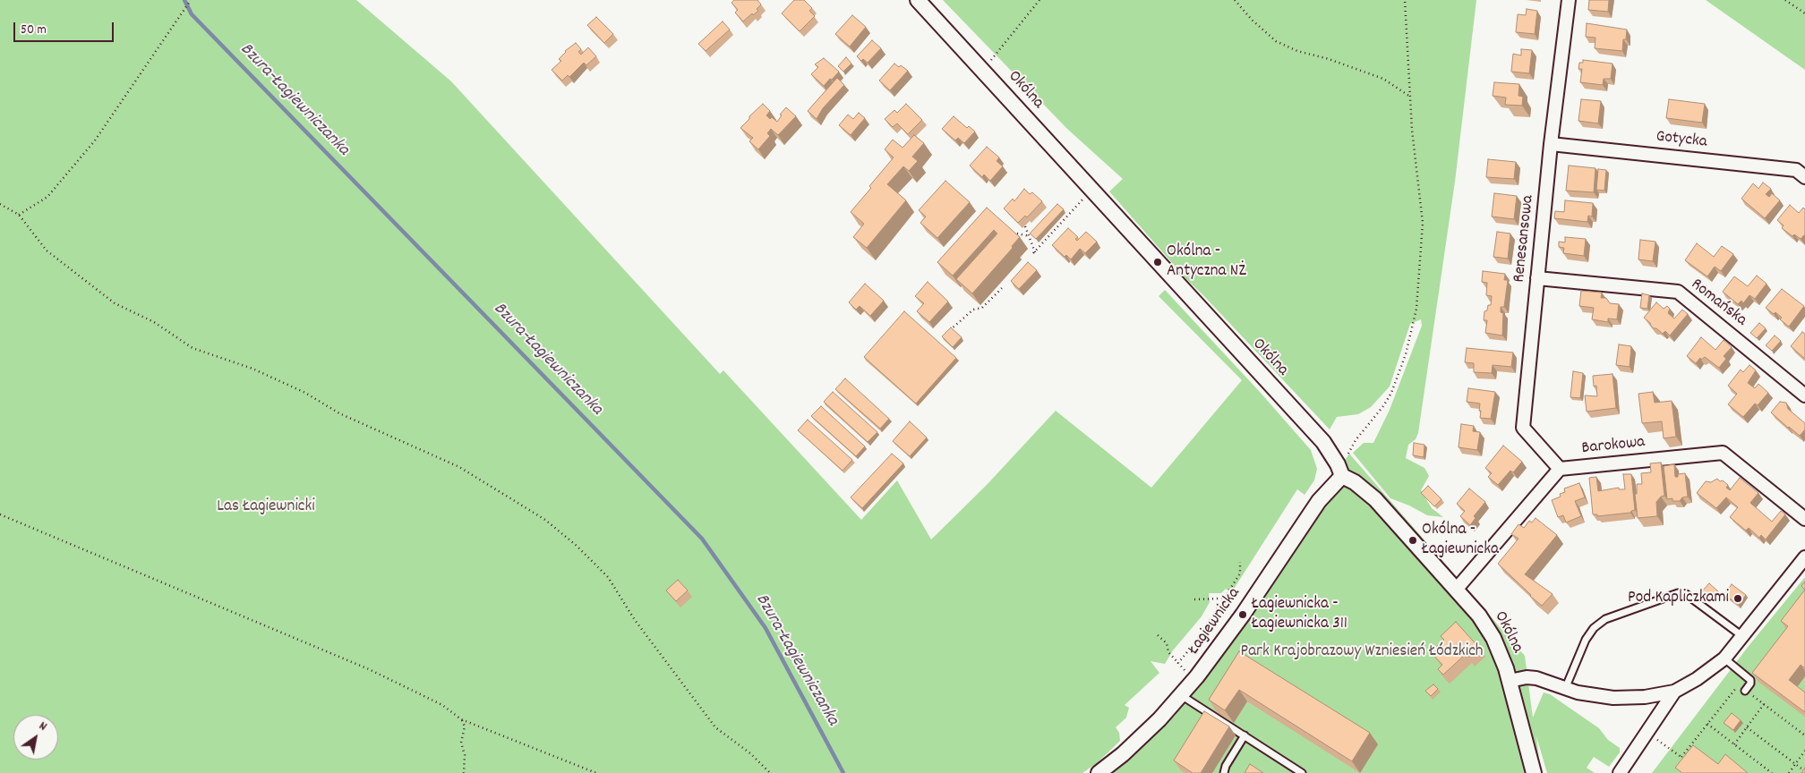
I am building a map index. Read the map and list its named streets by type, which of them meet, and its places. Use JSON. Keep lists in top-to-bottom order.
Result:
{
  "streets": {
    "street": [
      "Okólna",
      "Gotycka",
      "Renesansowa",
      "Romańska",
      "Barokowa",
      "Łagiewnicka"
    ]
  },
  "crossings": [
    ["Okólna", "Barokowa"],
    ["Okólna", "Łagiewnicka"],
    ["Gotycka", "Renesansowa"],
    ["Renesansowa", "Romańska"],
    ["Renesansowa", "Barokowa"]
  ],
  "water": ["Bzura-Łagiewniczanka"],
  "parks": ["Las Łagiewnicki", "Park Krajobrazowy Wzniesień Łódzkich"],
  "places": [
    "Okólna - Antyczna NŻ",
    "Okólna - Łagiewnicka",
    "Pod Kapliczkami",
    "Łagiewnicka - Łagiewnicka 311"
  ],
  "scale_bar": "50 m",
  "north": "top right"
}
